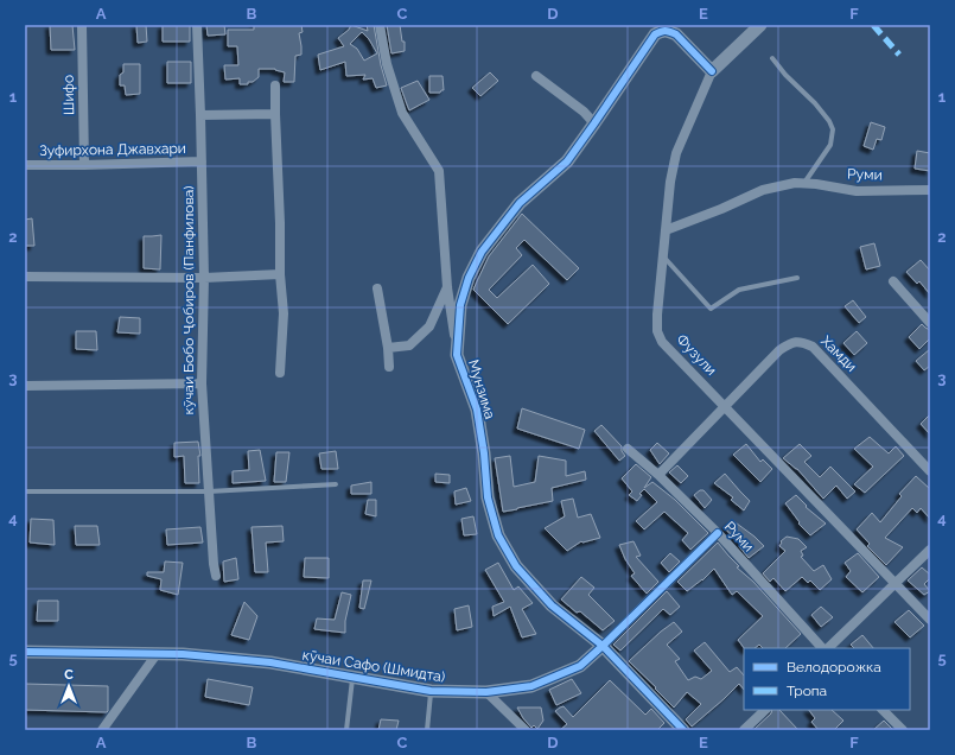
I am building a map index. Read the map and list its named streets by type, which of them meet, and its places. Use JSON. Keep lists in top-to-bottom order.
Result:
{
  "streets": {
    "street": [
      "Шифо",
      "Зуфирхона Джавхари",
      "Руми",
      "кӯчаи Бобо Ҷобиров (Панфилова)",
      "Хамди",
      "Фузули",
      "Мунзима",
      "кӯчаи Сафо (Шмидта)"
    ]
  },
  "crossings": [
    ["Шифо", "Зуфирхона Джавхари"],
    ["Зуфирхона Джавхари", "кӯчаи Бобо Ҷобиров (Панфилова)"],
    ["Руми", "Хамди"],
    ["Руми", "Фузули"],
    ["Руми", "кӯчаи Сафо (Шмидта)"],
    ["Хамди", "Фузули"],
    ["Фузули", "Мунзима"],
    ["Мунзима", "кӯчаи Сафо (Шмидта)"]
  ],
  "legend": ["Велодорожка", "Тропа"],
  "north": "top",
  "grid": {
    "columns": [
      "A",
      "B",
      "C",
      "D",
      "E",
      "F"
    ],
    "rows": [
      "1",
      "2",
      "3",
      "4",
      "5"
    ]
  }
}
